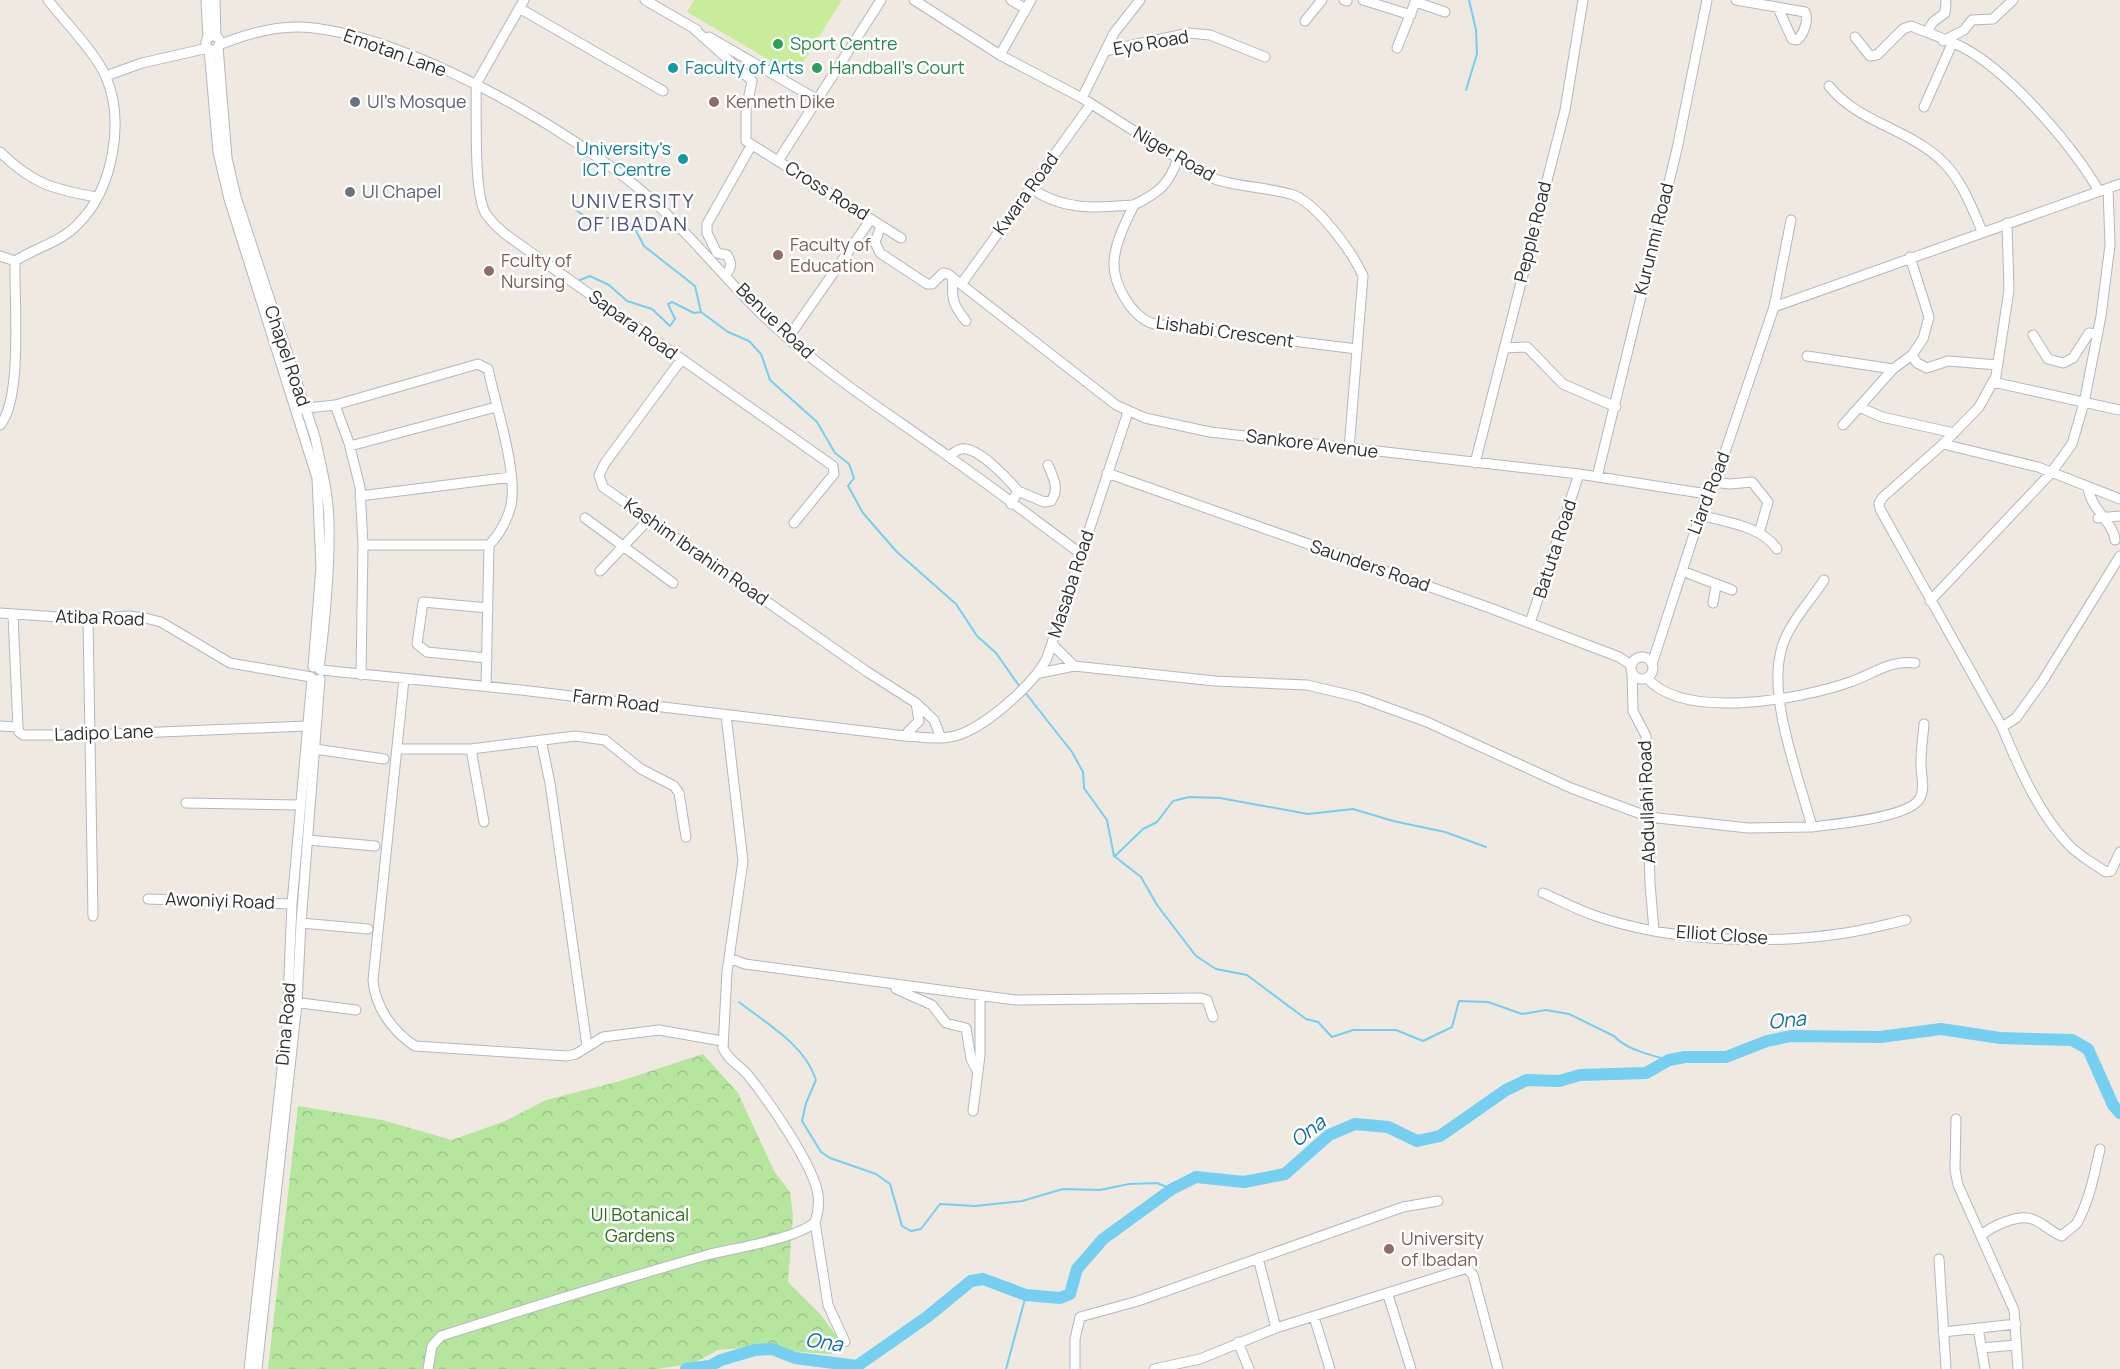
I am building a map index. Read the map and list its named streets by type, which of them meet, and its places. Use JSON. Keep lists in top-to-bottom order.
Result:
{
  "streets": {
    "street": [
      "Eyo Road",
      "Emotan Lane",
      "Niger Road",
      "Cross Road",
      "Kwara Road",
      "Pepple Road",
      "Kurunmi Road",
      "Benue Road",
      "Sapara Road",
      "Lishabi Crescent",
      "Chapel Road",
      "Sankore Avenue",
      "Liard Road",
      "Batuta Road",
      "Kashim Ibrahim Road",
      "Saunders Road",
      "Masaba Road",
      "Atiba Road",
      "Farm Road",
      "Ladipo Lane",
      "Abdullahi Road",
      "Awoniyi Road",
      "Elliot Close",
      "Dina Road"
    ]
  },
  "crossings": [
    ["Emotan Lane", "Benue Road"],
    ["Emotan Lane", "Sapara Road"],
    ["Emotan Lane", "Chapel Road"],
    ["Niger Road", "Kwara Road"],
    ["Niger Road", "Lishabi Crescent"],
    ["Niger Road", "Sankore Avenue"],
    ["Kwara Road", "Sankore Avenue"],
    ["Pepple Road", "Sankore Avenue"],
    ["Kurunmi Road", "Sankore Avenue"],
    ["Benue Road", "Sapara Road"],
    ["Benue Road", "Masaba Road"],
    ["Sapara Road", "Kashim Ibrahim Road"],
    ["Chapel Road", "Atiba Road"],
    ["Chapel Road", "Farm Road"],
    ["Chapel Road", "Dina Road"],
    ["Sankore Avenue", "Liard Road"],
    ["Sankore Avenue", "Batuta Road"],
    ["Sankore Avenue", "Masaba Road"],
    ["Liard Road", "Saunders Road"],
    ["Liard Road", "Abdullahi Road"],
    ["Batuta Road", "Saunders Road"],
    ["Kashim Ibrahim Road", "Farm Road"],
    ["Saunders Road", "Masaba Road"],
    ["Saunders Road", "Abdullahi Road"],
    ["Masaba Road", "Farm Road"],
    ["Atiba Road", "Farm Road"],
    ["Atiba Road", "Dina Road"],
    ["Farm Road", "Dina Road"],
    ["Ladipo Lane", "Dina Road"],
    ["Abdullahi Road", "Elliot Close"],
    ["Awoniyi Road", "Dina Road"]
  ],
  "districts": ["UNIVERSITY OF IBADAN"],
  "water": ["Ona"],
  "parks": ["UI Botanical Gardens"],
  "places": [
    "Sport Centre",
    "Faculty of Arts",
    "Handball's Court",
    "UI's Mosque",
    "Kenneth Dike",
    "University's ICT Centre",
    "UI Chapel",
    "Faculty of Education",
    "Fculty of Nursing",
    "University of Ibadan"
  ]
}
